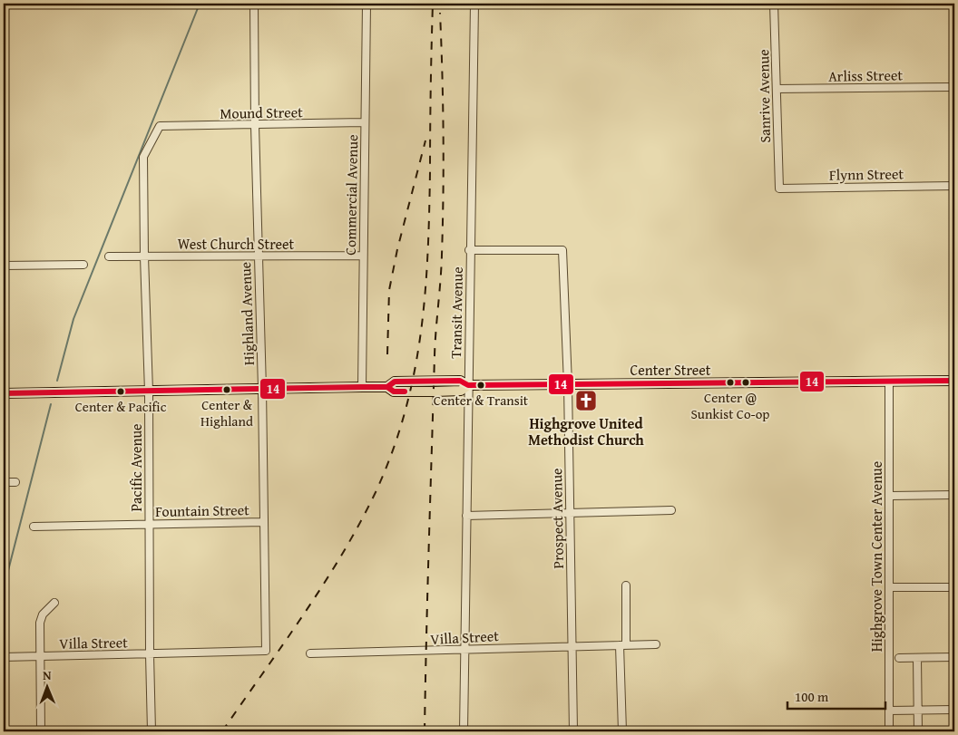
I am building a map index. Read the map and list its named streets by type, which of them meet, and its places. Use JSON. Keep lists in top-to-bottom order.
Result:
{
  "streets": {
    "main road": ["Center Street"],
    "street": [
      "Arliss Street",
      "Sanrive Avenue",
      "Mound Street",
      "Flynn Street",
      "Commercial Avenue",
      "West Church Street",
      "Transit Avenue",
      "Highland Avenue",
      "Pacific Avenue",
      "Fountain Street",
      "Prospect Avenue",
      "Highgrove Town Center Avenue",
      "Villa Street"
    ]
  },
  "crossings": [
    ["Arliss Street", "Sanrive Avenue"],
    ["Sanrive Avenue", "Flynn Street"],
    ["Mound Street", "Commercial Avenue"],
    ["Mound Street", "Highland Avenue"],
    ["Mound Street", "Pacific Avenue"],
    ["Commercial Avenue", "West Church Street"],
    ["Commercial Avenue", "Center Street"],
    ["West Church Street", "Highland Avenue"],
    ["West Church Street", "Pacific Avenue"],
    ["Transit Avenue", "Center Street"],
    ["Transit Avenue", "Prospect Avenue"],
    ["Transit Avenue", "Villa Street"],
    ["Highland Avenue", "Center Street"],
    ["Highland Avenue", "Fountain Street"],
    ["Highland Avenue", "Villa Street"],
    ["Center Street", "Pacific Avenue"],
    ["Center Street", "Prospect Avenue"],
    ["Center Street", "Highgrove Town Center Avenue"],
    ["Pacific Avenue", "Fountain Street"],
    ["Pacific Avenue", "Villa Street"],
    ["Prospect Avenue", "Villa Street"]
  ],
  "places": {
    "other": [
      "Center @ Sunkist Co-op",
      "Center & Transit",
      "Center & Highland",
      "Center & Pacific"
    ],
    "church": ["Highgrove United Methodist Church"]
  },
  "lines": ["transit line 14"],
  "scale_bar": "100 m",
  "north": "top"
}
